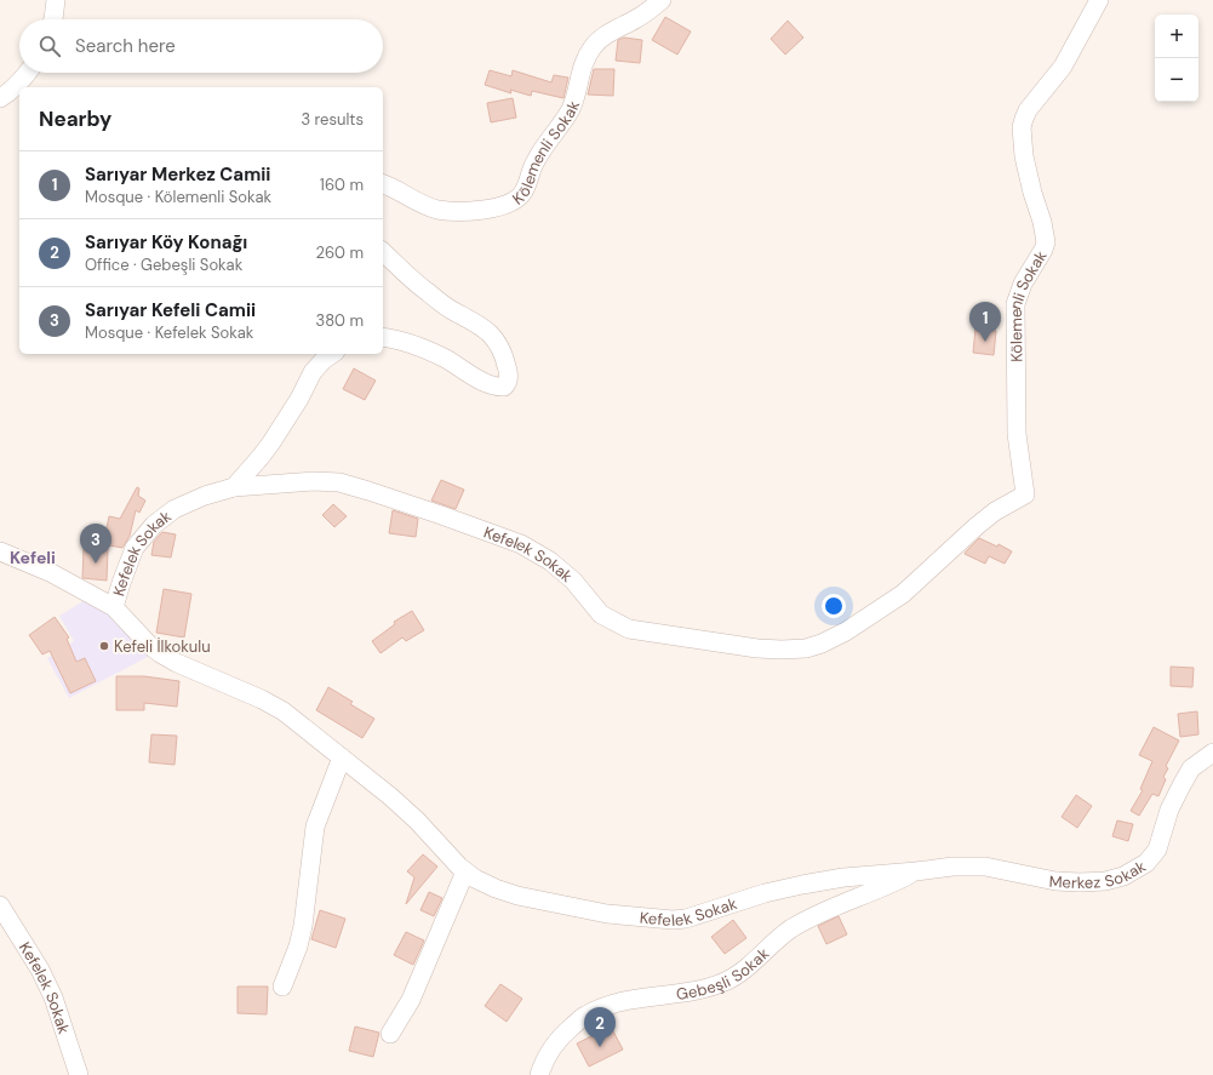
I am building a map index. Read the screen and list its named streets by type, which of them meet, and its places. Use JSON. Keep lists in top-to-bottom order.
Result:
{
  "streets": {
    "street": [
      "Kölemenli Sokak",
      "Kefelek Sokak",
      "Merkez Sokak",
      "Gebeşli Sokak"
    ]
  },
  "crossings": [
    ["Kölemenli Sokak", "Kefelek Sokak"],
    ["Kefelek Sokak", "Merkez Sokak"],
    ["Kefelek Sokak", "Gebeşli Sokak"],
    ["Merkez Sokak", "Gebeşli Sokak"]
  ],
  "districts": ["Kefeli"],
  "places": ["Kefeli İlkokulu"],
  "page": {
    "map_buttons": ["+", "−"],
    "search": "Search here",
    "heading": ["Nearby", "3 results"],
    "list": [
      {
        "mark": "1",
        "name": "Sarıyar Merkez Camii",
        "note": "Mosque · Kölemenli Sokak",
        "value": "160 m"
      },
      {
        "mark": "2",
        "name": "Sarıyar Köy Konağı",
        "note": "Office · Gebeşli Sokak",
        "value": "260 m"
      },
      {
        "mark": "3",
        "name": "Sarıyar Kefeli Camii",
        "note": "Mosque · Kefelek Sokak",
        "value": "380 m"
      }
    ],
    "pins": ["1", "3", "2"]
  }
}
